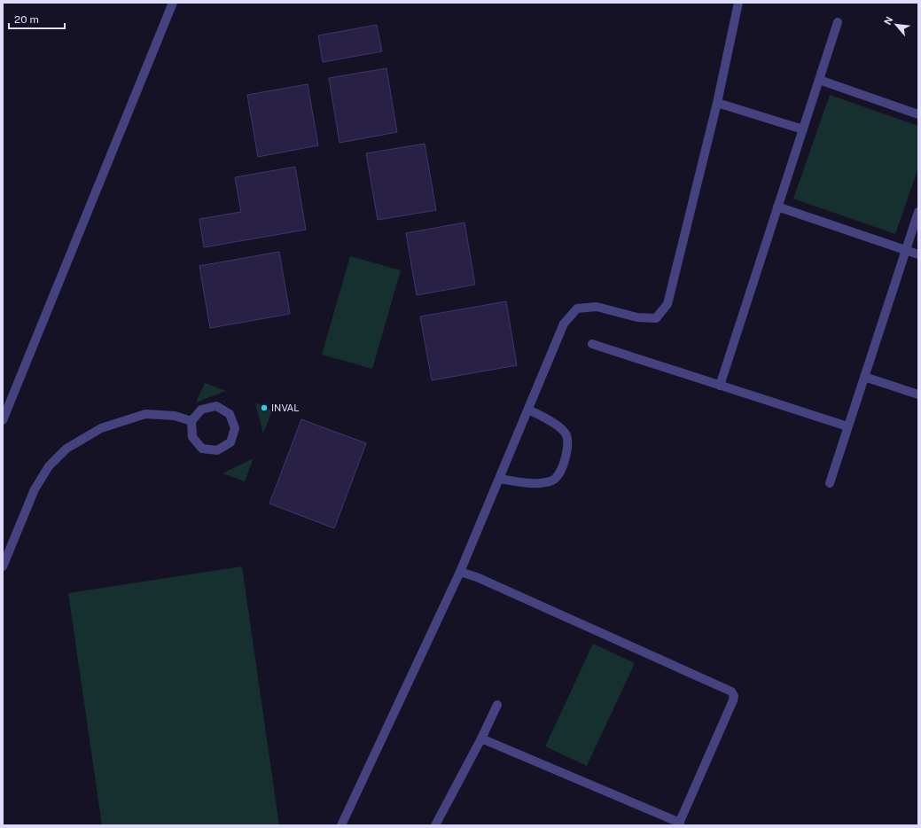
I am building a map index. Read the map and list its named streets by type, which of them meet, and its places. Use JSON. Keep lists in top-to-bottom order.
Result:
{
  "places": ["INVAL"],
  "scale_bar": "20 m",
  "north": "top left"
}
